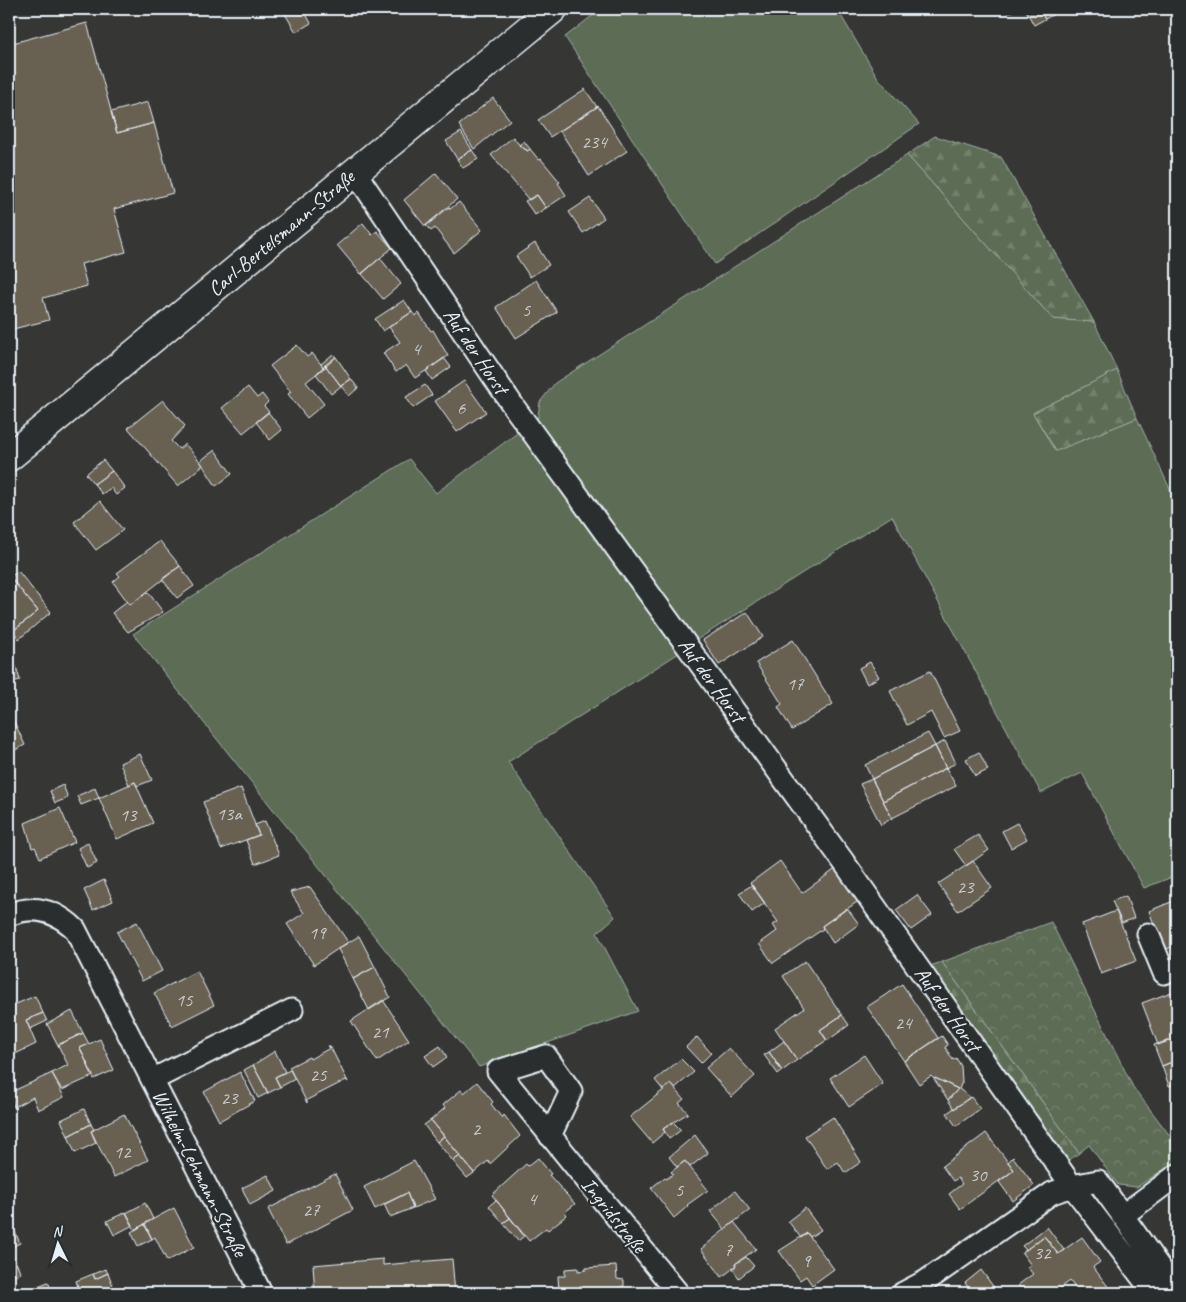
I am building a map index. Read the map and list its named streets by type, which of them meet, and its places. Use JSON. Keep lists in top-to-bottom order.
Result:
{
  "streets": {
    "main road": ["Carl-Bertelsmann-Straße"],
    "street": ["Auf der Horst", "Wilhelm-Lehmann-Straße", "Ingridstraße"]
  },
  "crossings": [
    ["Carl-Bertelsmann-Straße", "Auf der Horst"]
  ],
  "house_numbers": [
    "234",
    "5",
    "4",
    "6",
    "17",
    "13a",
    "13",
    "23",
    "19",
    "15",
    "24",
    "21",
    "25",
    "23",
    "2",
    "12",
    "30",
    "5",
    "4",
    "27",
    "7",
    "32",
    "9"
  ],
  "north": "top"
}
